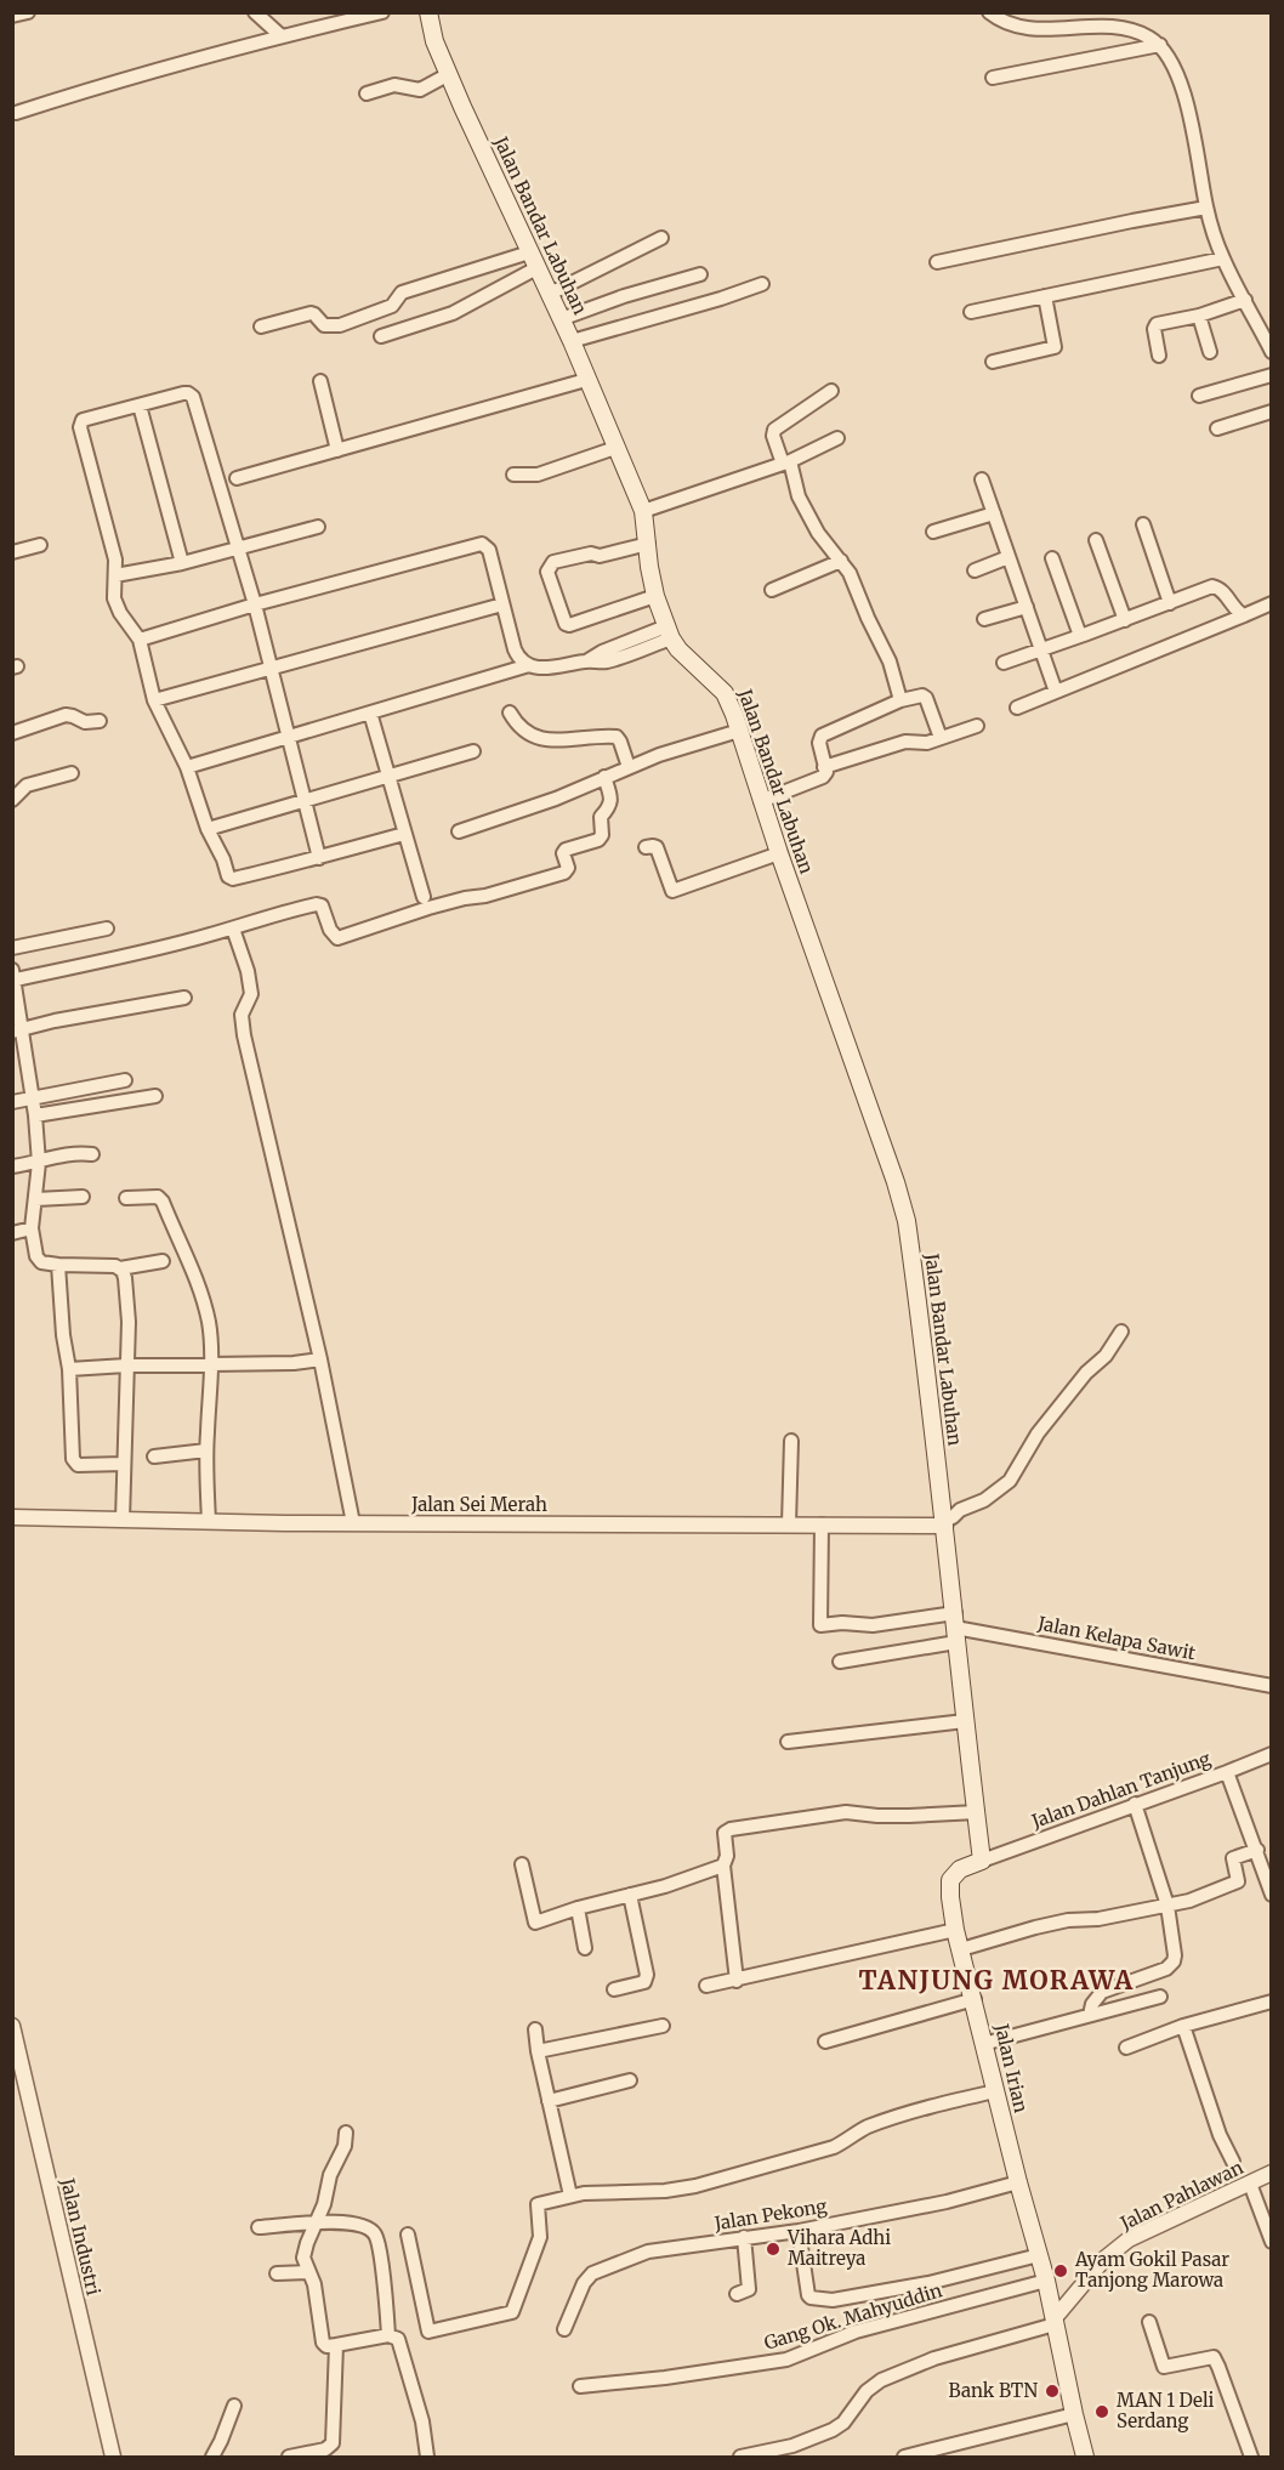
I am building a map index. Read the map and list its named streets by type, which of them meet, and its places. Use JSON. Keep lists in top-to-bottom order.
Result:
{
  "streets": {
    "main road": ["Jalan Bandar Labuhan", "Jalan Irian"],
    "street": [
      "Jalan Sei Merah",
      "Jalan Kelapa Sawit",
      "Jalan Dahlan Tanjung",
      "Jalan Pahlawan",
      "Jalan Pekong",
      "Jalan Industri",
      "Gang Ok. Mahyuddin"
    ]
  },
  "crossings": [
    ["Jalan Bandar Labuhan", "Jalan Sei Merah"],
    ["Jalan Bandar Labuhan", "Jalan Kelapa Sawit"],
    ["Jalan Dahlan Tanjung", "Jalan Irian"],
    ["Jalan Irian", "Jalan Pahlawan"],
    ["Jalan Irian", "Jalan Pekong"],
    ["Jalan Irian", "Gang Ok. Mahyuddin"]
  ],
  "districts": ["TANJUNG MORAWA"],
  "places": [
    "Vihara Adhi Maitreya",
    "Ayam Gokil Pasar Tanjong Marowa",
    "Bank BTN",
    "MAN 1 Deli Serdang"
  ]
}
